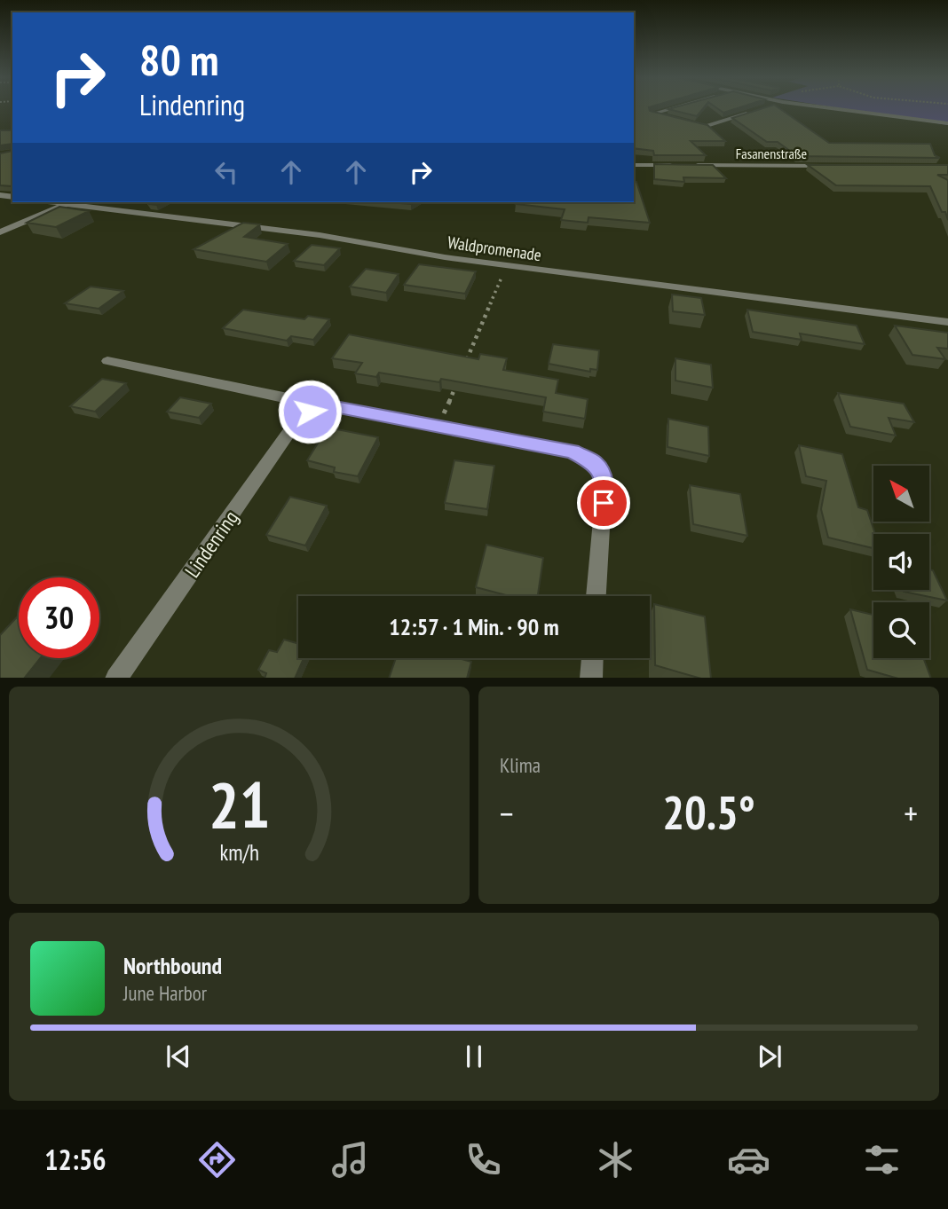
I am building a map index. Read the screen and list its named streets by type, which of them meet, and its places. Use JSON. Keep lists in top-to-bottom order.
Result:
{
  "streets": {
    "street": ["Fasanenstraße", "Waldpromenade", "Lindenring"]
  },
  "north": "top left",
  "page": {
    "turn": ["80 m", "Lindenring"],
    "limit": "30",
    "trip": "12:57 · 1 Min. · 90 m",
    "tile": "Klima",
    "heat": ["−", "20.5°", "+"],
    "song": ["Northbound", "June Harbor"],
    "tabs": "12:56",
    "gauge": ["21", "km/h"]
  }
}
